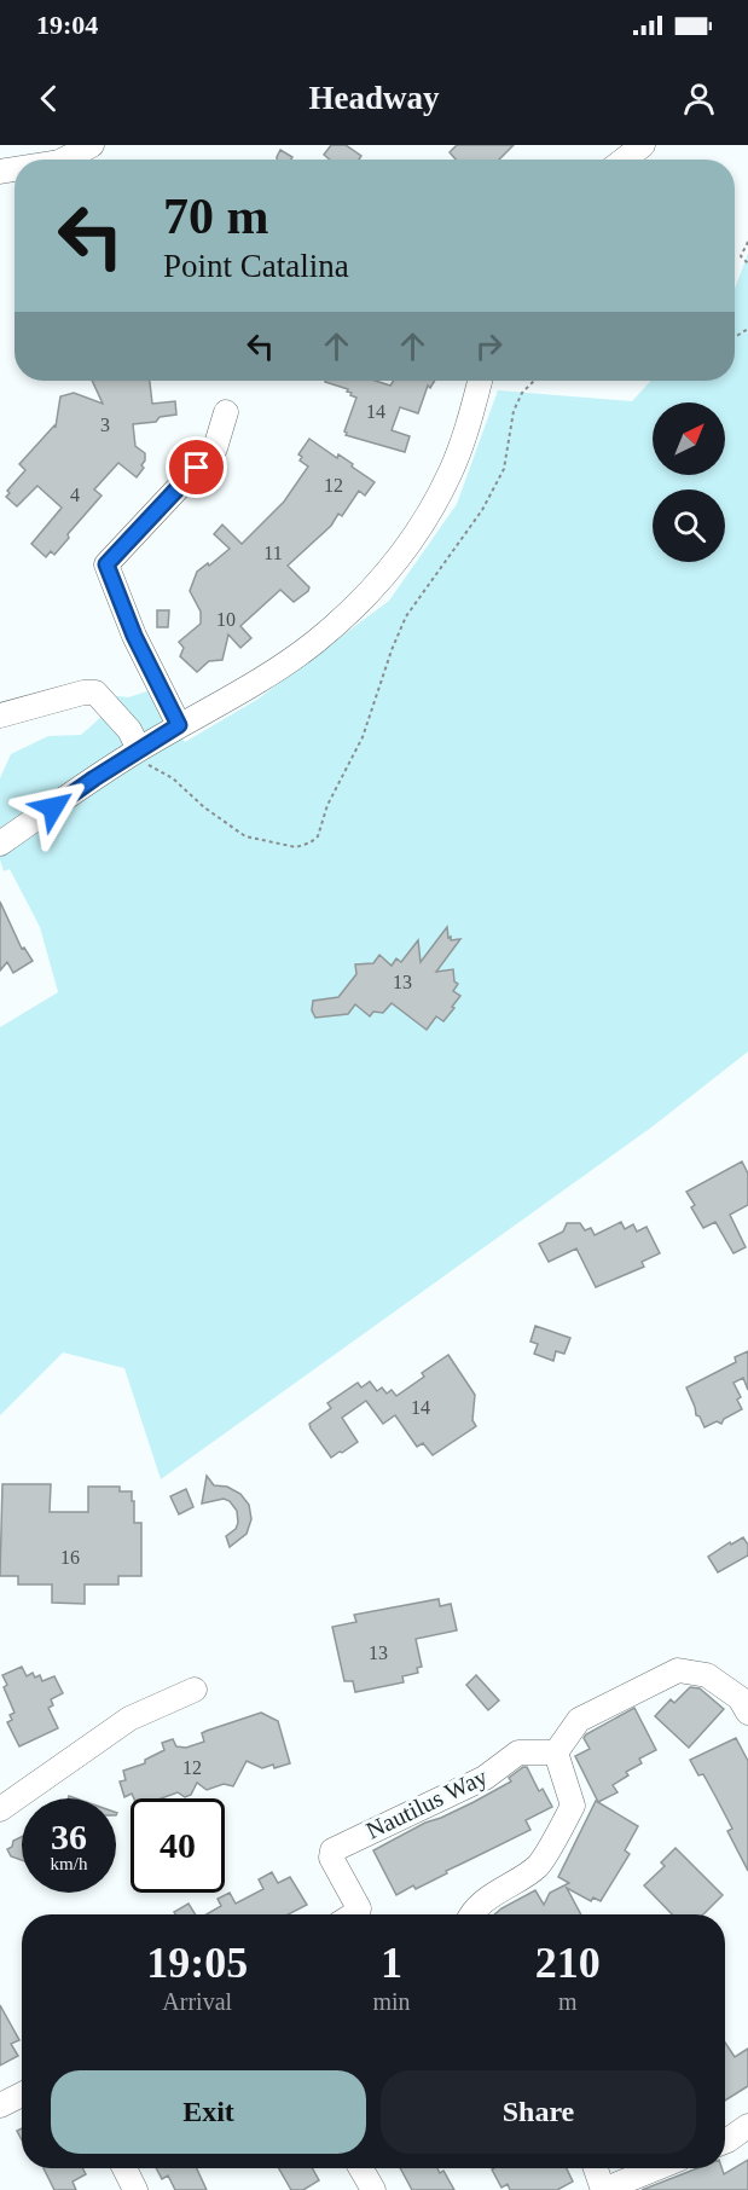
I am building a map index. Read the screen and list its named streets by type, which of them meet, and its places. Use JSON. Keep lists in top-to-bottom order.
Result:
{
  "streets": {
    "street": ["Nautilus Way"]
  },
  "house_numbers": [
    "14",
    "3",
    "12",
    "4",
    "11",
    "10",
    "13",
    "14",
    "16",
    "13",
    "12"
  ],
  "north": "top right",
  "page": {
    "status": "19:04",
    "header": "Headway",
    "turn": ["70 m", "Point Catalina"],
    "speed": "36 km/h",
    "limit": "40",
    "eta": [
      "19:05",
      "Arrival",
      "1",
      "min",
      "210",
      "m"
    ],
    "buttons": ["Exit", "Share"]
  }
}
